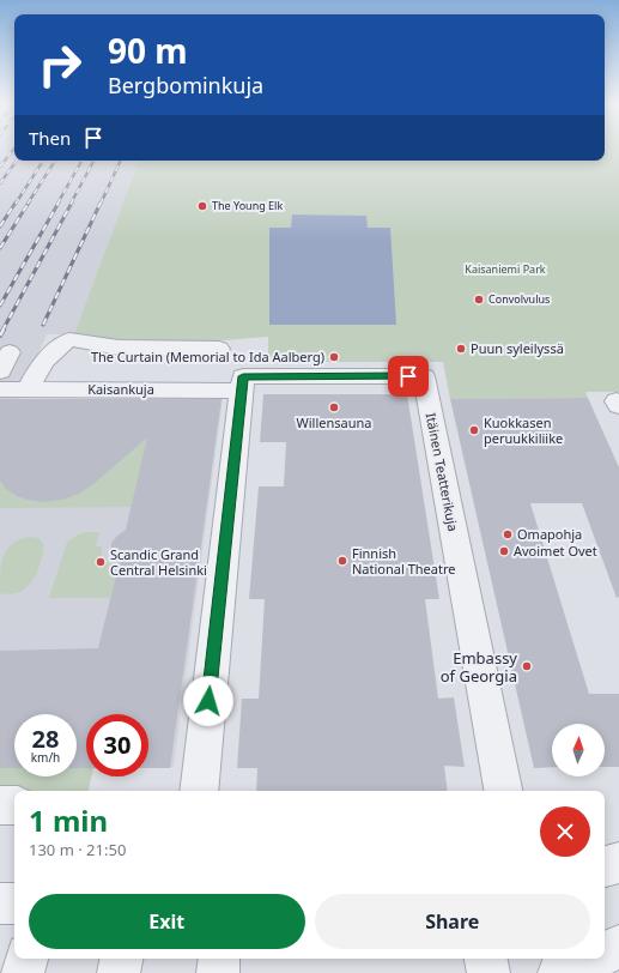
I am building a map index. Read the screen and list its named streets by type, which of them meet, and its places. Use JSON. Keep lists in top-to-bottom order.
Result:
{
  "streets": {
    "street": ["Kaisankuja", "Itäinen Teatterikuja"]
  },
  "crossings": [
    ["Kaisankuja", "Itäinen Teatterikuja"]
  ],
  "parks": ["Kaisaniemi Park"],
  "places": [
    "The Young Elk",
    "Convolvulus",
    "Puun syleilyssä",
    "The Curtain (Memorial to Ida Aalberg)",
    "Willensauna",
    "Kuokkasen peruukkiliike",
    "Omapohja",
    "Avoimet Ovet",
    "Finnish National Theatre",
    "Scandic Grand Central Helsinki",
    "Embassy of Georgia"
  ],
  "north": "top",
  "page": {
    "turn": ["90 m", "Bergbominkuja"],
    "then": "Then",
    "speed": "28 km/h",
    "limit": "30",
    "heading": ["1 min", "130 m · 21:50"],
    "buttons": ["Exit", "Share"]
  }
}
